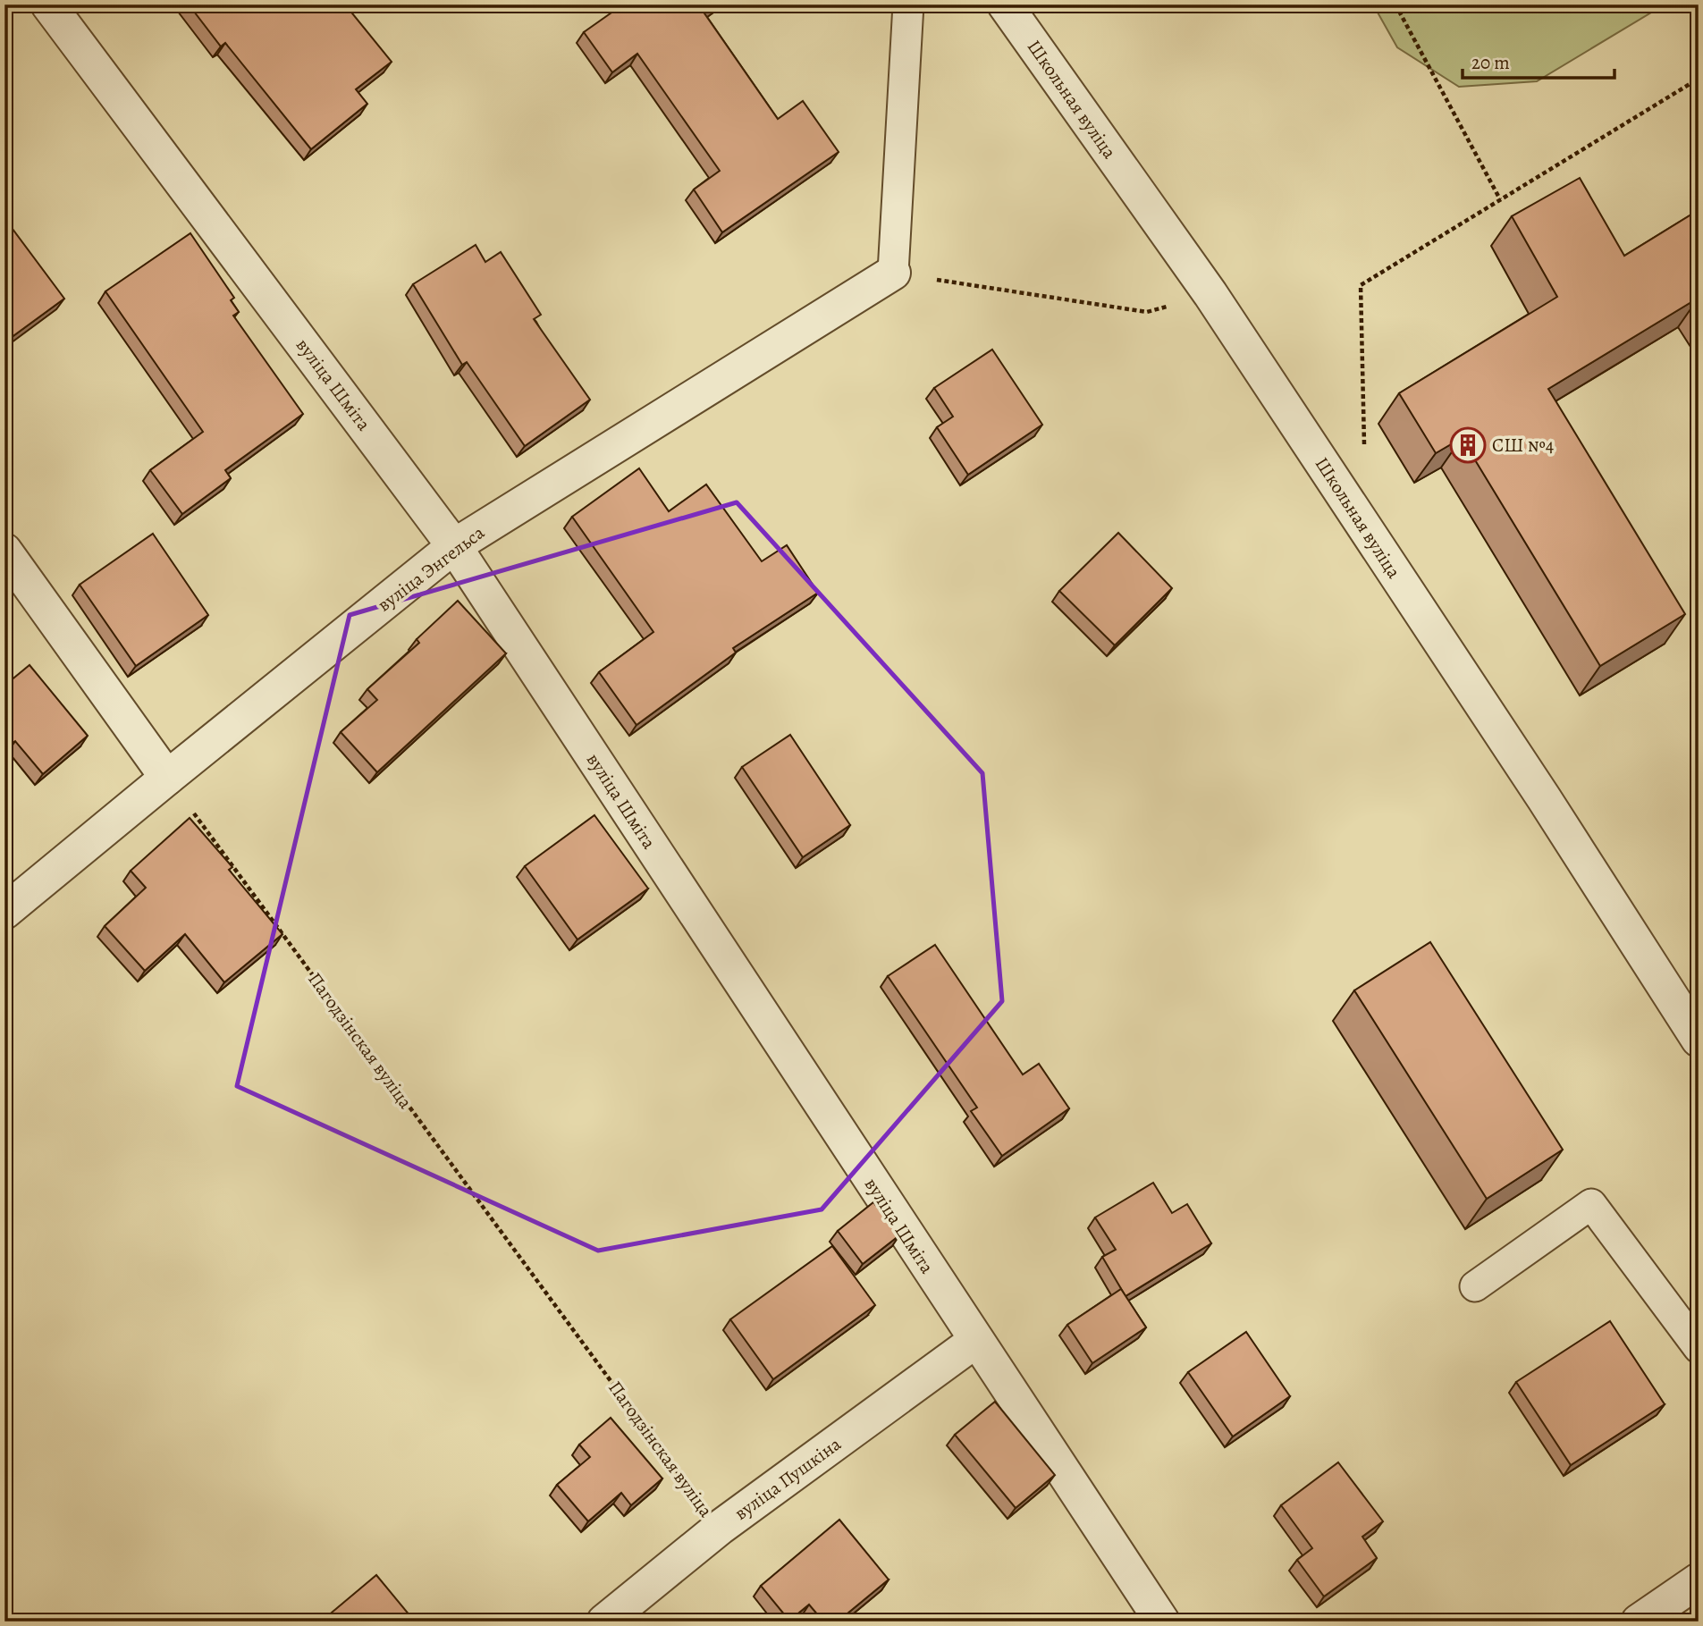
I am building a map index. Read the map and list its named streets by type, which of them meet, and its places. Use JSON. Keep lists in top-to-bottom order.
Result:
{
  "streets": {
    "street": [
      "Школьная вуліца",
      "вуліца Шміта",
      "вуліца Энгельса",
      "вуліца Пушкіна"
    ],
    "path": ["Пагодзінская вуліца"]
  },
  "crossings": [
    ["вуліца Шміта", "вуліца Энгельса"],
    ["вуліца Шміта", "вуліца Пушкіна"],
    ["вуліца Энгельса", "Пагодзінская вуліца"],
    ["Пагодзінская вуліца", "вуліца Пушкіна"]
  ],
  "places": {
    "building": ["СШ №4"]
  },
  "scale_bar": "20 m"
}
